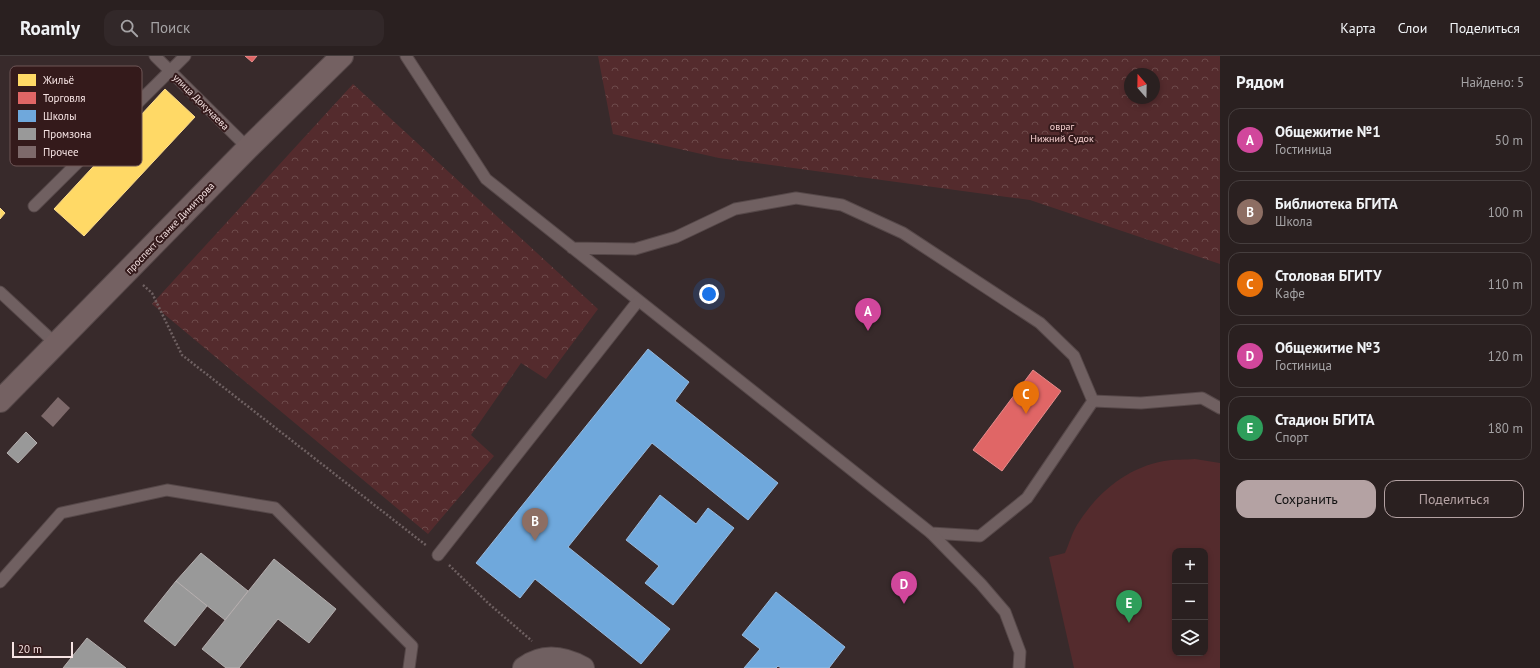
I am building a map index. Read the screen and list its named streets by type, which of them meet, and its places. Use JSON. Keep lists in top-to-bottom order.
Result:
{
  "streets": {
    "main road": ["проспект Станке Димитрова"],
    "lane": ["улица Докучаева"]
  },
  "crossings": [
    ["улица Докучаева", "проспект Станке Димитрова"]
  ],
  "parks": ["овраг Нижний Судок"],
  "legend": [
    "Жильё",
    "Торговля",
    "Школы",
    "Промзона",
    "Прочее"
  ],
  "scale_bar": "20 m",
  "north": "top",
  "page": {
    "header": "Roamly",
    "search": "Поиск",
    "nav": ["Карта", "Слои", "Поделиться"],
    "heading": ["Рядом", "Найдено: 5"],
    "list": [
      {
        "mark": "A",
        "name": "Общежитие №1",
        "note": "Гостиница",
        "value": "50 m"
      },
      {
        "mark": "B",
        "name": "Библиотека БГИТА",
        "note": "Школа",
        "value": "100 m"
      },
      {
        "mark": "C",
        "name": "Столовая БГИТУ",
        "note": "Кафе",
        "value": "110 m"
      },
      {
        "mark": "D",
        "name": "Общежитие №3",
        "note": "Гостиница",
        "value": "120 m"
      },
      {
        "mark": "E",
        "name": "Стадион БГИТА",
        "note": "Спорт",
        "value": "180 m"
      }
    ],
    "pins": [
      "A",
      "C",
      "B",
      "D",
      "E"
    ],
    "buttons": ["Сохранить", "Поделиться"],
    "map_buttons": ["+", "−"],
    "scale": "20 m"
  }
}
